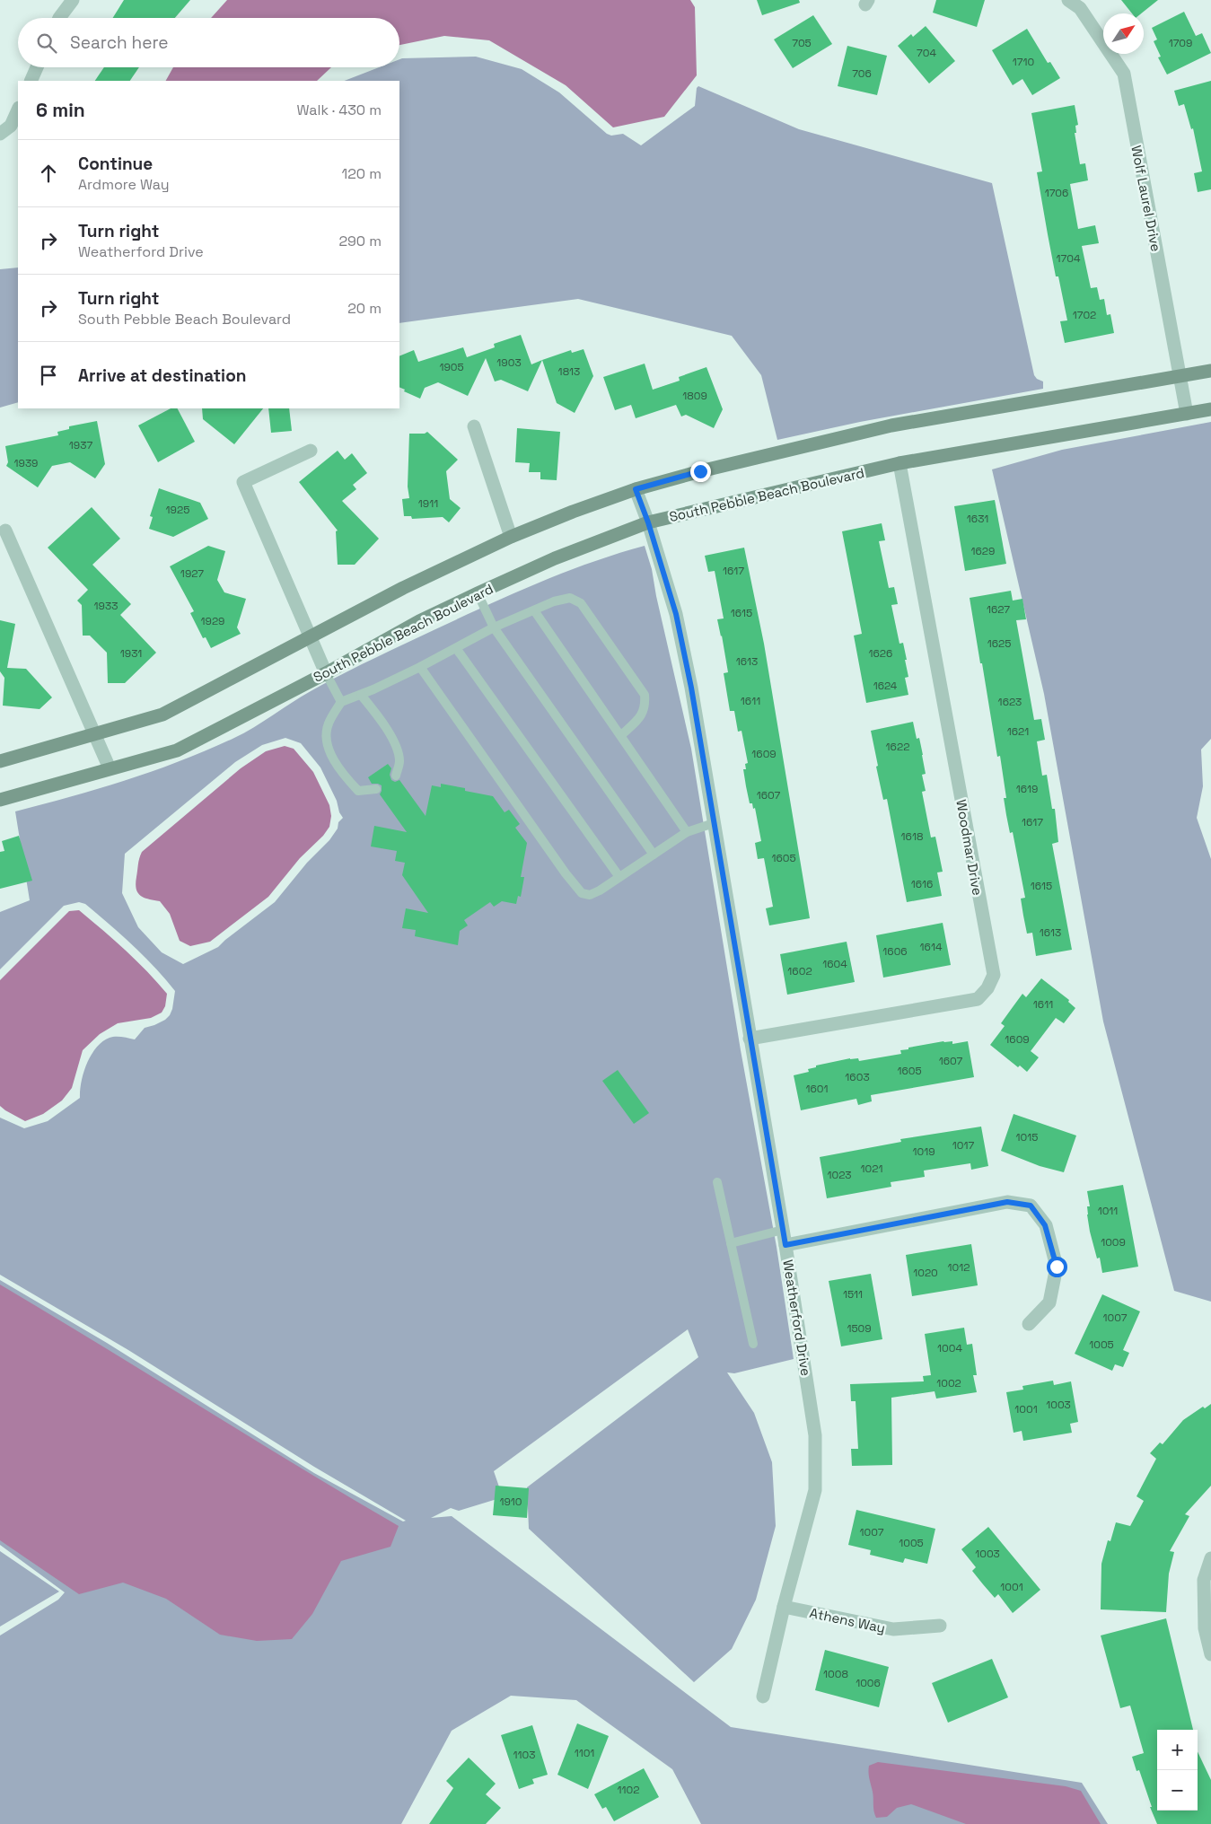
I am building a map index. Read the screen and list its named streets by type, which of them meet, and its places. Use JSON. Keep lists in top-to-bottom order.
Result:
{
  "streets": {
    "street": [
      "Wolf Laurel Drive",
      "South Pebble Beach Boulevard",
      "Woodmar Drive",
      "Weatherford Drive",
      "Athens Way"
    ]
  },
  "crossings": [
    ["Wolf Laurel Drive", "South Pebble Beach Boulevard"],
    ["South Pebble Beach Boulevard", "Woodmar Drive"],
    ["South Pebble Beach Boulevard", "Weatherford Drive"],
    ["Woodmar Drive", "Weatherford Drive"],
    ["Weatherford Drive", "Athens Way"]
  ],
  "house_numbers": [
    "705",
    "1709",
    "704",
    "1710",
    "706",
    "1706",
    "1704",
    "1702",
    "1903",
    "1905",
    "1813",
    "1809",
    "1937",
    "1939",
    "1911",
    "1925",
    "1631",
    "1629",
    "1617",
    "1927",
    "1933",
    "1627",
    "1615",
    "1929",
    "1625",
    "1931",
    "1626",
    "1613",
    "1624",
    "1611",
    "1623",
    "1621",
    "1622",
    "1609",
    "1619",
    "1607",
    "1617",
    "1618",
    "1605",
    "1616",
    "1615",
    "1613",
    "1614",
    "1606",
    "1604",
    "1602",
    "1611",
    "1609",
    "1607",
    "1605",
    "1603",
    "1601",
    "1015",
    "1017",
    "1019",
    "1021",
    "1023",
    "1011",
    "1009",
    "1012",
    "1020",
    "1511",
    "1007",
    "1509",
    "1005",
    "1004",
    "1002",
    "1003",
    "1001",
    "1910",
    "1007",
    "1005",
    "1003",
    "1001",
    "1008",
    "1006",
    "1101",
    "1103",
    "1102"
  ],
  "north": "top right",
  "page": {
    "search": "Search here",
    "heading": ["6 min", "Walk · 430 m"],
    "list": [
      ["Continue", "Ardmore Way", "120 m"],
      ["Turn right", "Weatherford Drive", "290 m"],
      ["Turn right", "South Pebble Beach Boulevard", "20 m"],
      "Arrive at destination"
    ],
    "map_buttons": ["+", "−"]
  }
}
